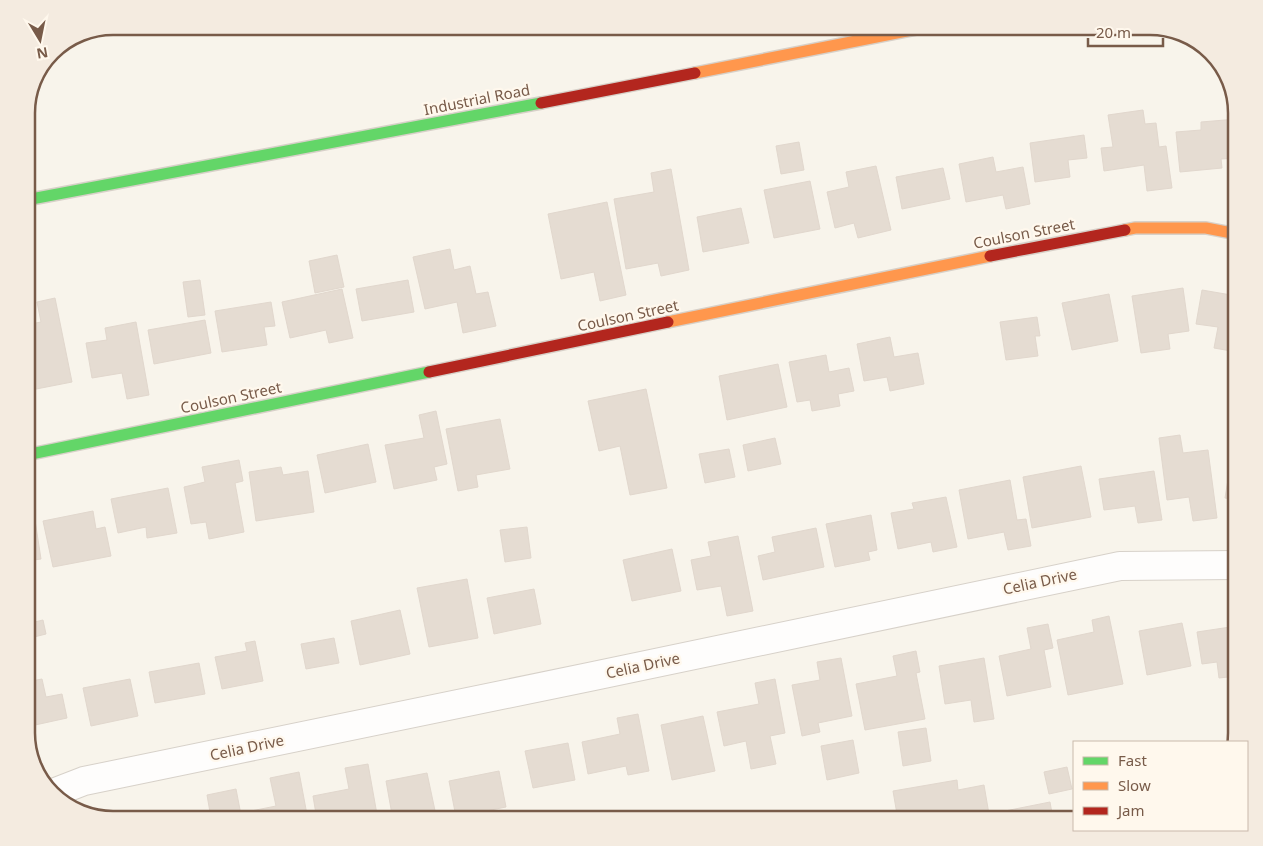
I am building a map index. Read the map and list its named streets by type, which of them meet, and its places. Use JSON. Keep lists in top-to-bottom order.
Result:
{
  "streets": {
    "street": ["Industrial Road", "Coulson Street", "Celia Drive"]
  },
  "legend": ["Fast", "Slow", "Jam"],
  "scale_bar": "20 m",
  "north": "bottom"
}
